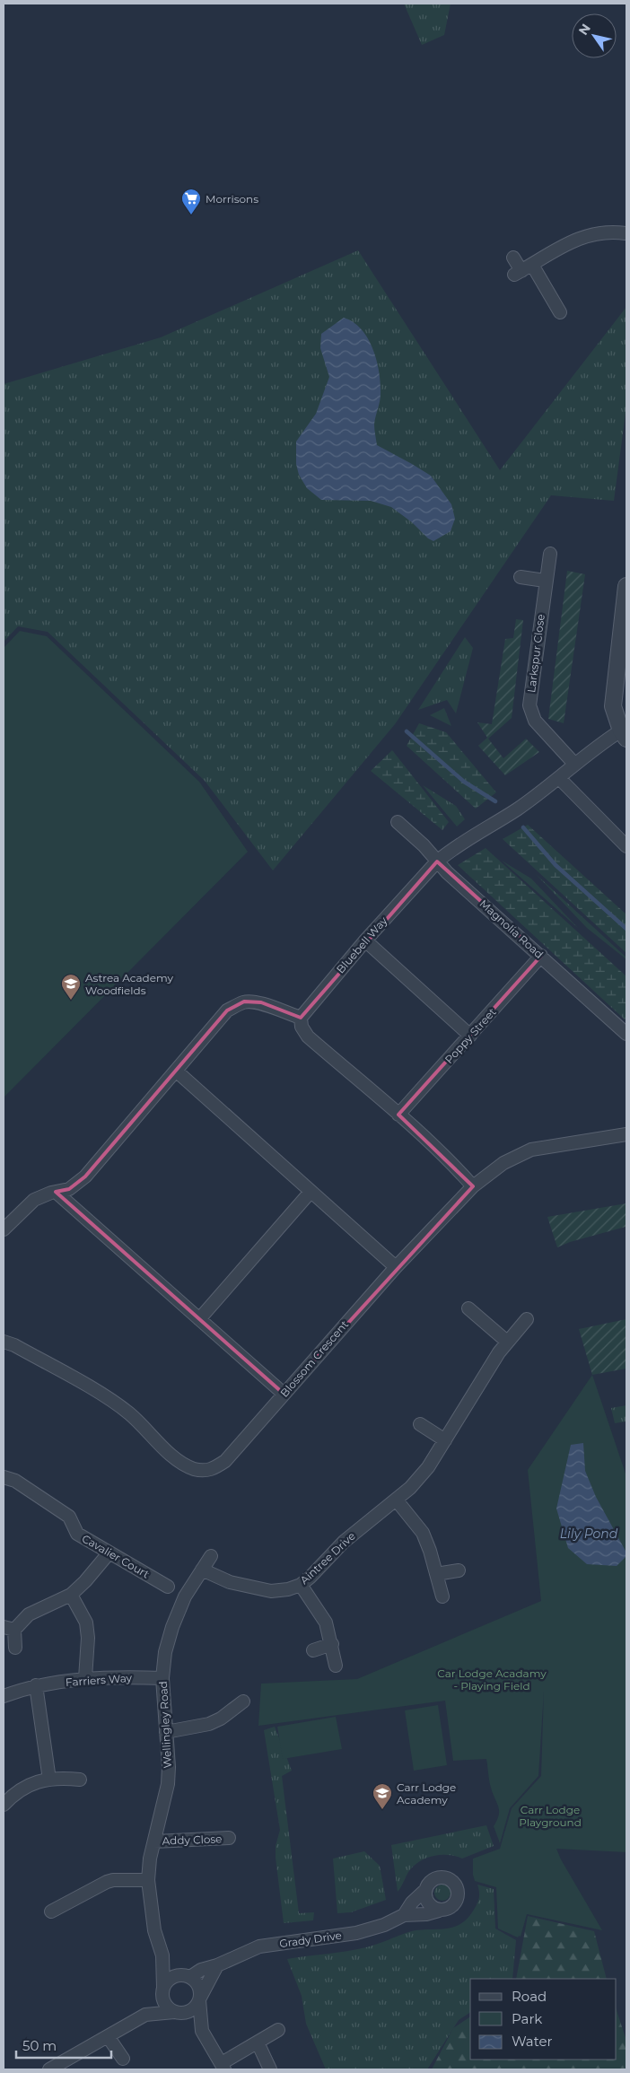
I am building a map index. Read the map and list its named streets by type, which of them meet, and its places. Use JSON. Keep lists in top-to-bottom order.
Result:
{
  "streets": {
    "street": [
      "Larkspur Close",
      "Magnolia Road",
      "Bluebell Way",
      "Poppy Street",
      "Blossom Crescent",
      "Cavalier Court",
      "Aintree Drive",
      "Farriers Way",
      "Wellingley Road",
      "Addy Close",
      "Grady Drive"
    ]
  },
  "crossings": [
    ["Larkspur Close", "Bluebell Way"],
    ["Magnolia Road", "Bluebell Way"],
    ["Magnolia Road", "Poppy Street"],
    ["Aintree Drive", "Wellingley Road"],
    ["Farriers Way", "Wellingley Road"],
    ["Wellingley Road", "Addy Close"],
    ["Wellingley Road", "Grady Drive"]
  ],
  "water": ["Lily Pond"],
  "parks": ["Car Lodge Acadamy - Playing Field", "Carr Lodge Playground"],
  "places": {
    "supermarket": ["Morrisons"],
    "school or university": ["Astrea Academy Woodfields", "Carr Lodge Academy"]
  },
  "legend": ["Road", "Park", "Water"],
  "scale_bar": "50 m",
  "north": "top left"
}
